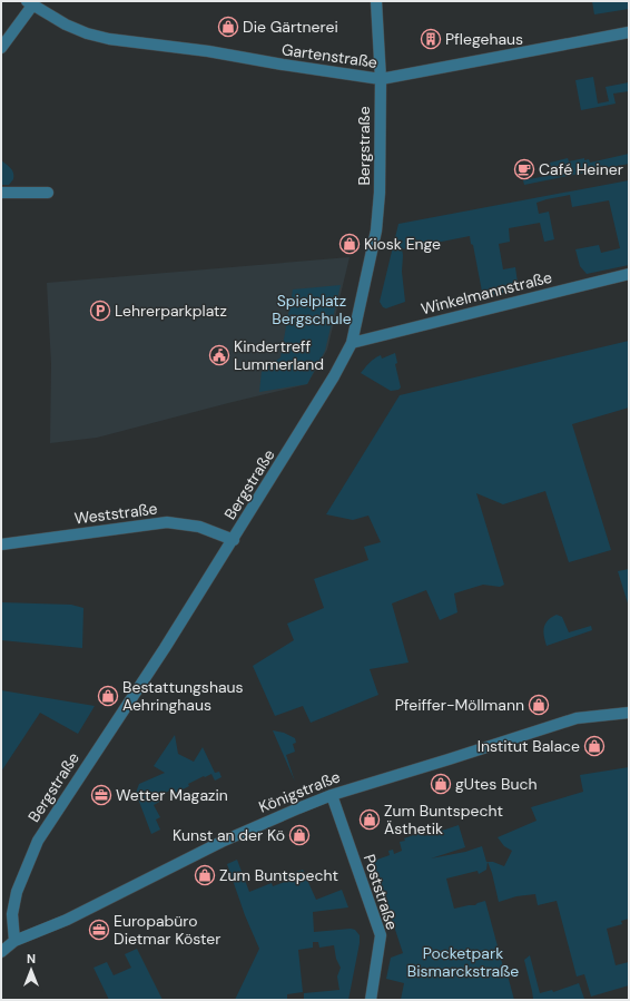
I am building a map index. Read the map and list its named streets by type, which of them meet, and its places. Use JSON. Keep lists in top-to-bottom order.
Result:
{
  "streets": {
    "street": [
      "Gartenstraße",
      "Bergstraße",
      "Winkelmannstraße",
      "Weststraße",
      "Königstraße",
      "Poststraße"
    ]
  },
  "crossings": [
    ["Gartenstraße", "Bergstraße"],
    ["Bergstraße", "Winkelmannstraße"],
    ["Bergstraße", "Weststraße"],
    ["Bergstraße", "Königstraße"],
    ["Königstraße", "Poststraße"]
  ],
  "parks": ["Spielplatz Bergschule", "Pocketpark Bismarckstraße"],
  "places": {
    "shop": [
      "Die Gärtnerei",
      "Kiosk Enge",
      "Bestattungshaus Aehringhaus",
      "Pfeiffer-Möllmann",
      "Institut Balace",
      "gUtes Buch",
      "Zum Buntspecht Ästhetik",
      "Kunst an der Kö",
      "Zum Buntspecht"
    ],
    "building": ["Pflegehaus"],
    "cafe": ["Café Heiner"],
    "parking": ["Lehrerparkplatz"],
    "public building": ["Kindertreff Lummerland"],
    "office": ["Wetter Magazin", "Europabüro Dietmar Köster"]
  },
  "north": "top"
}
